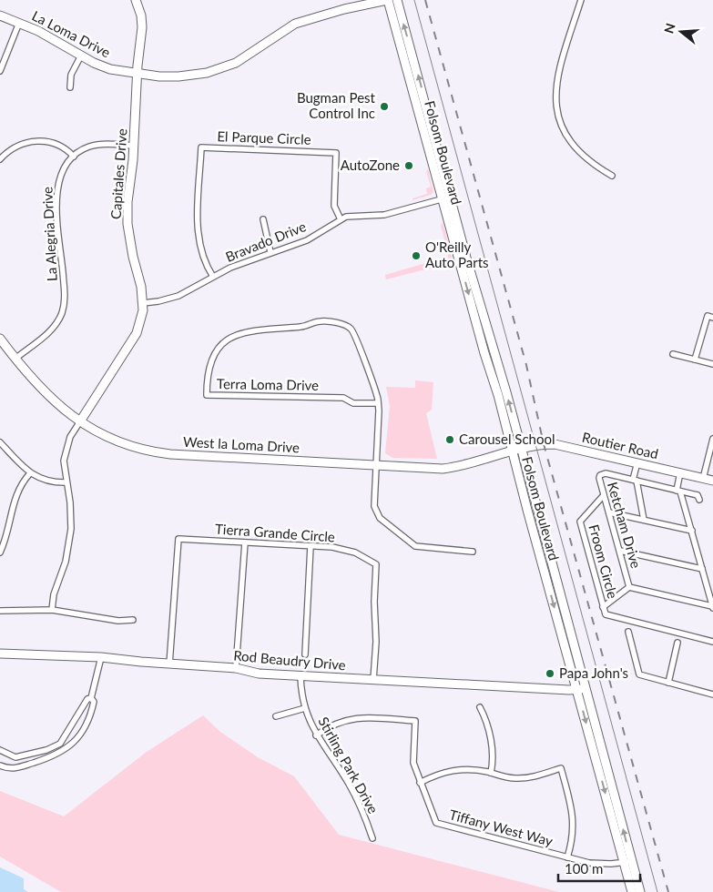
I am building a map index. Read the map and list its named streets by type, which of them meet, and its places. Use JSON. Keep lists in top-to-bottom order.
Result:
{
  "streets": {
    "street": [
      "La Loma Drive",
      "El Parque Circle",
      "Folsom Boulevard",
      "Capitales Drive",
      "La Alegria Drive",
      "Bravado Drive",
      "Terra Loma Drive",
      "West la Loma Drive",
      "Routier Road",
      "Ketcham Drive",
      "Tierra Grande Circle",
      "Froom Circle",
      "Rod Beaudry Drive",
      "Stirling Park Drive",
      "Tiffany West Way"
    ]
  },
  "crossings": [
    ["La Loma Drive", "Folsom Boulevard"],
    ["La Loma Drive", "Capitales Drive"],
    ["El Parque Circle", "Bravado Drive"],
    ["Folsom Boulevard", "Bravado Drive"],
    ["Folsom Boulevard", "West la Loma Drive"],
    ["Folsom Boulevard", "Routier Road"],
    ["Folsom Boulevard", "Rod Beaudry Drive"],
    ["Folsom Boulevard", "Tiffany West Way"],
    ["Capitales Drive", "La Alegria Drive"],
    ["Capitales Drive", "Bravado Drive"],
    ["Capitales Drive", "West la Loma Drive"],
    ["La Alegria Drive", "West la Loma Drive"],
    ["Terra Loma Drive", "West la Loma Drive"],
    ["West la Loma Drive", "Routier Road"],
    ["Ketcham Drive", "Froom Circle"],
    ["Tierra Grande Circle", "Rod Beaudry Drive"],
    ["Rod Beaudry Drive", "Stirling Park Drive"],
    ["Stirling Park Drive", "Tiffany West Way"]
  ],
  "places": [
    "Bugman Pest Control Inc",
    "AutoZone",
    "O'Reilly Auto Parts",
    "Carousel School",
    "Papa John's"
  ],
  "scale_bar": "100 m",
  "north": "left"
}
